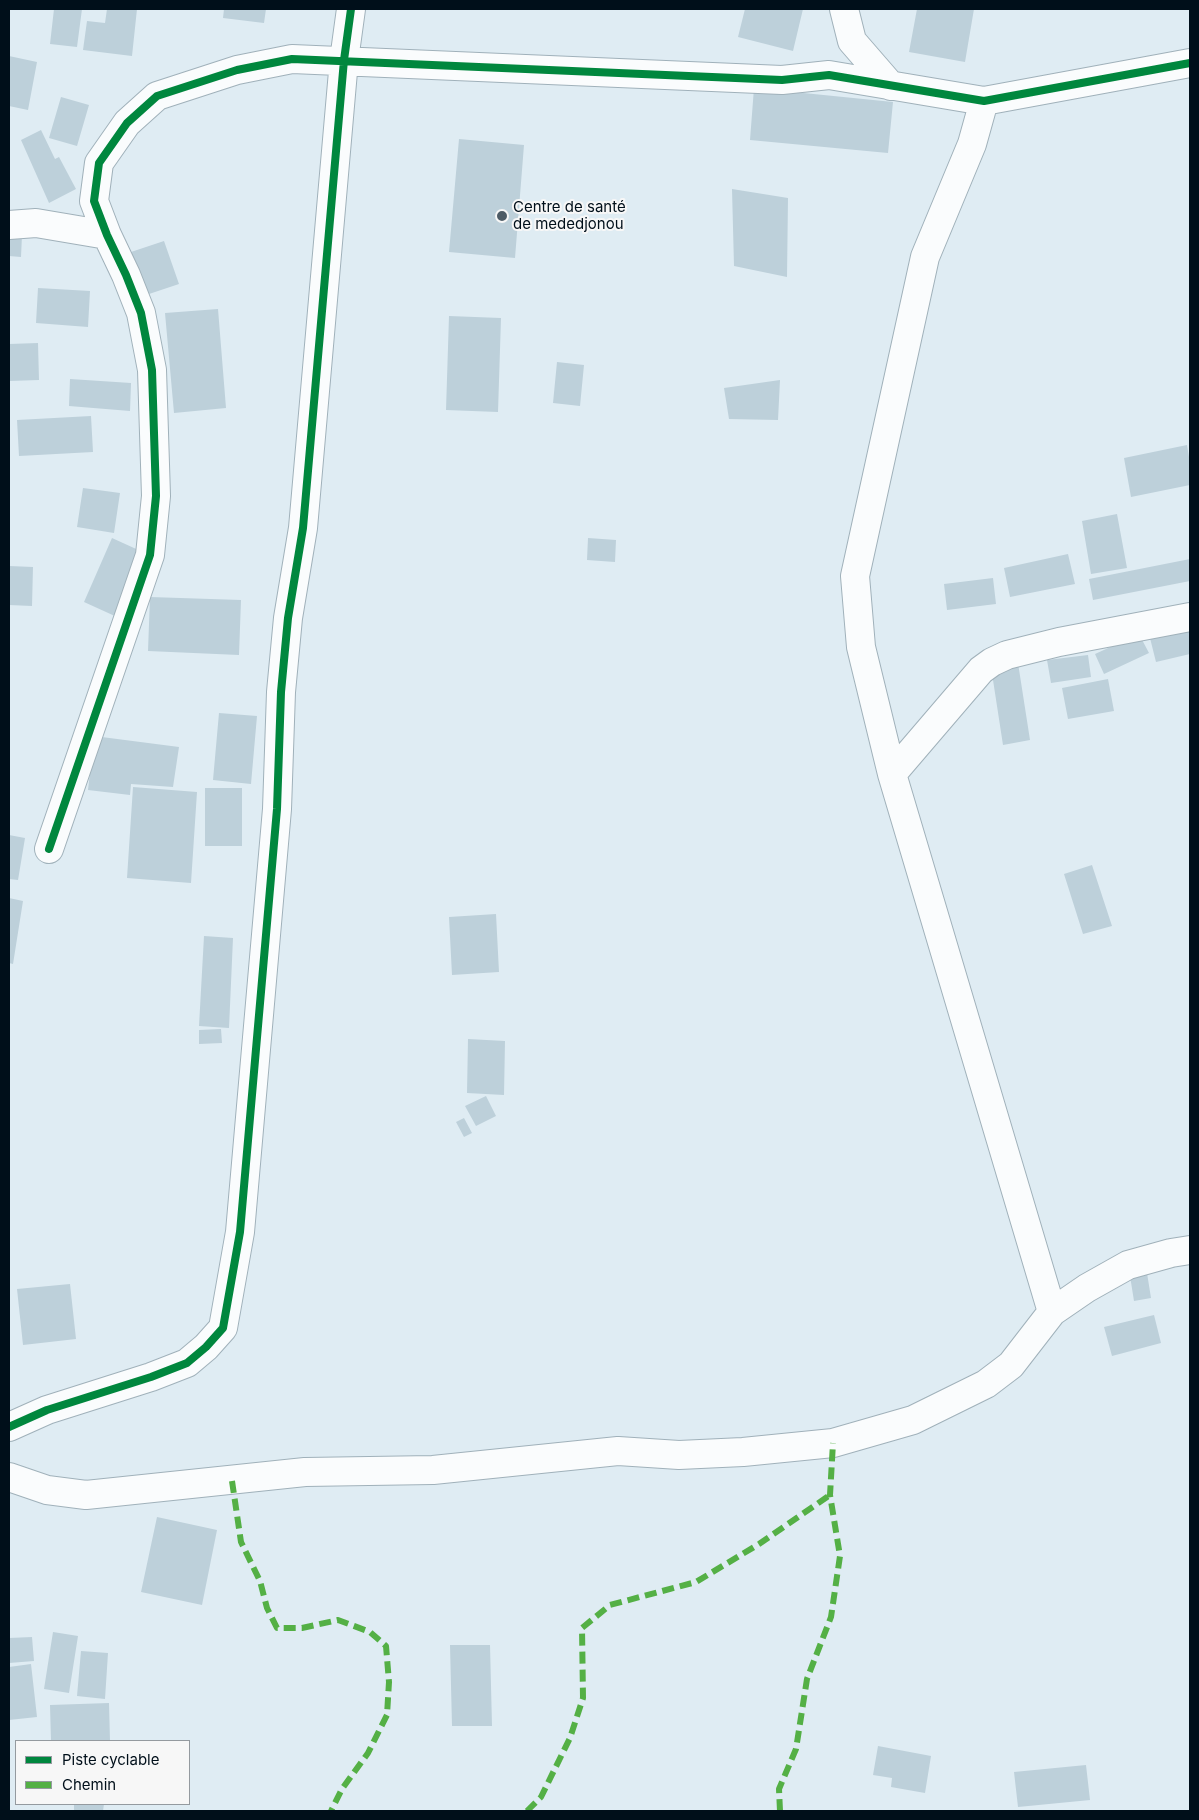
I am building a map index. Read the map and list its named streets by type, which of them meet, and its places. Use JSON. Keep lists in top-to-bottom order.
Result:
{
  "places": ["Centre de santé de mededjonou"],
  "legend": ["Piste cyclable", "Chemin"]
}
